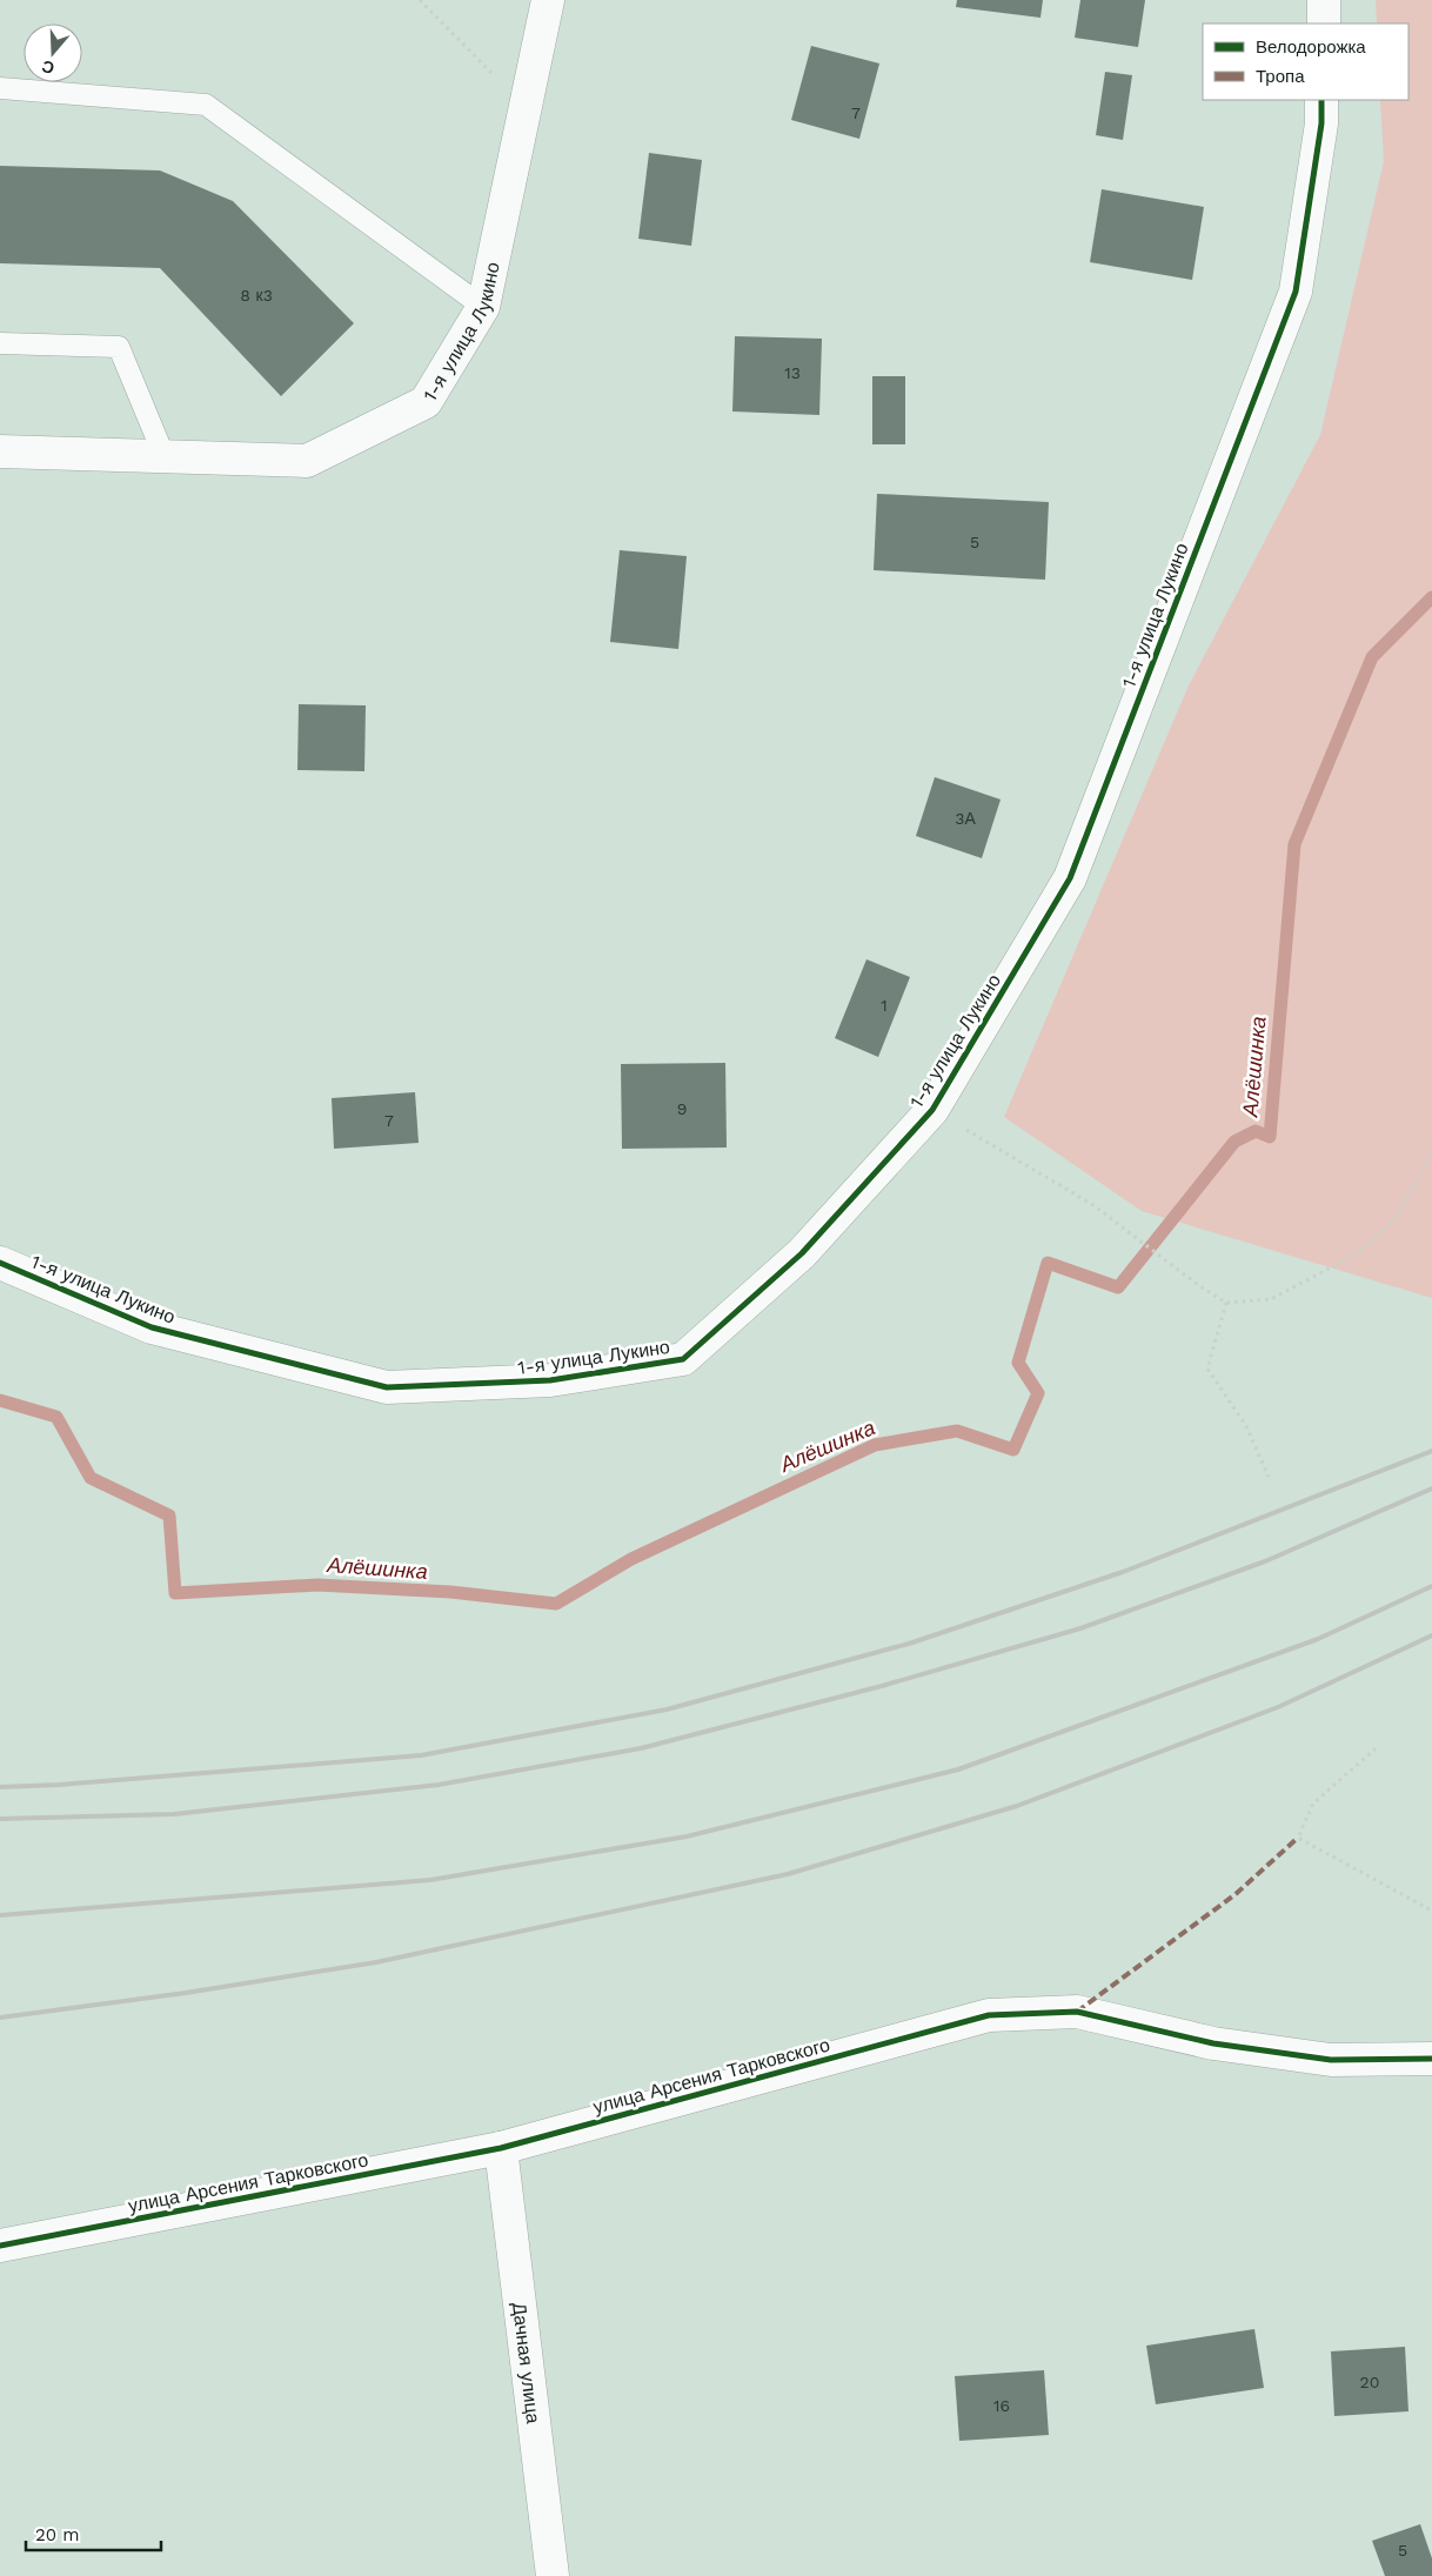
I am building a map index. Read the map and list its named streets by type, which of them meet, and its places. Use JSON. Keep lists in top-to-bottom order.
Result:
{
  "streets": {
    "street": ["1-я улица Лукино", "улица Арсения Тарковского", "Дачная улица"]
  },
  "crossings": [
    ["улица Арсения Тарковского", "Дачная улица"]
  ],
  "water": ["Алёшинка"],
  "house_numbers": [
    "7",
    "8 к3",
    "13",
    "5",
    "3А",
    "1",
    "9",
    "7",
    "20",
    "16",
    "5"
  ],
  "legend": ["Велодорожка", "Тропа"],
  "scale_bar": "20 m",
  "north": "bottom"
}
